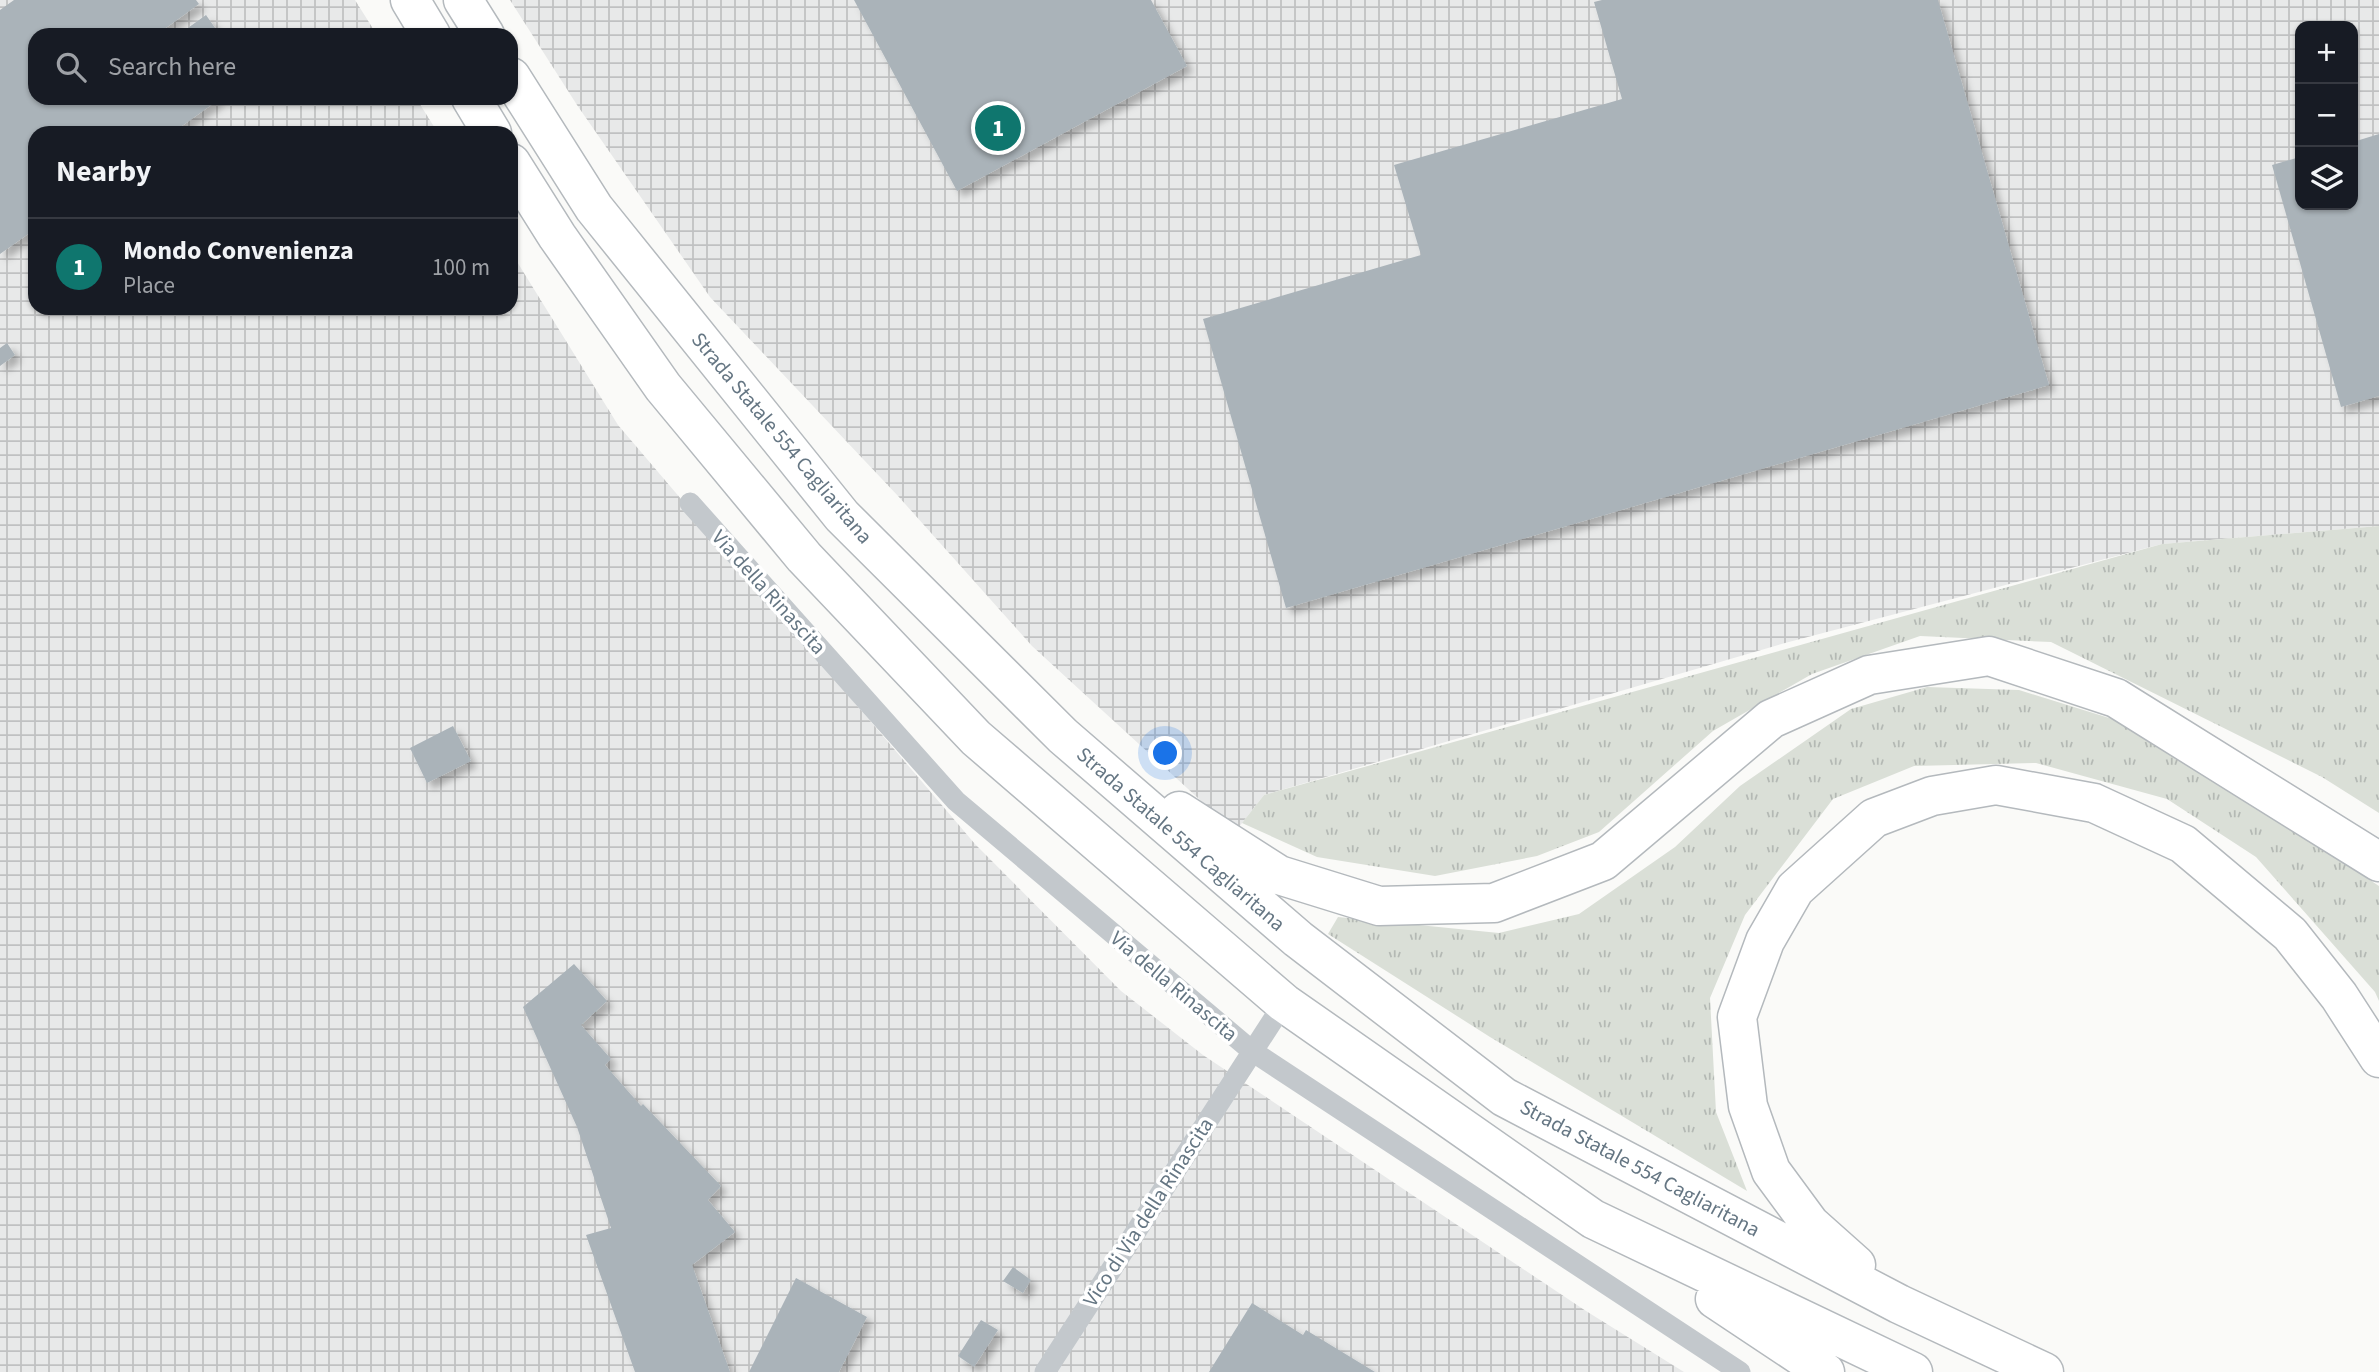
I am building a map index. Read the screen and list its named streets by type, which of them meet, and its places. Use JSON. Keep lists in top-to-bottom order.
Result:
{
  "streets": {
    "highway": ["Strada Statale 554 Cagliaritana"],
    "lane": ["Via della Rinascita", "Vico di Via della Rinascita"]
  },
  "crossings": [
    ["Via della Rinascita", "Vico di Via della Rinascita"]
  ],
  "page": {
    "map_buttons": ["+", "−"],
    "search": "Search here",
    "pins": "1",
    "heading": "Nearby",
    "list": [
      {
        "mark": "1",
        "name": "Mondo Convenienza",
        "note": "Place",
        "value": "100 m"
      }
    ]
  }
}
